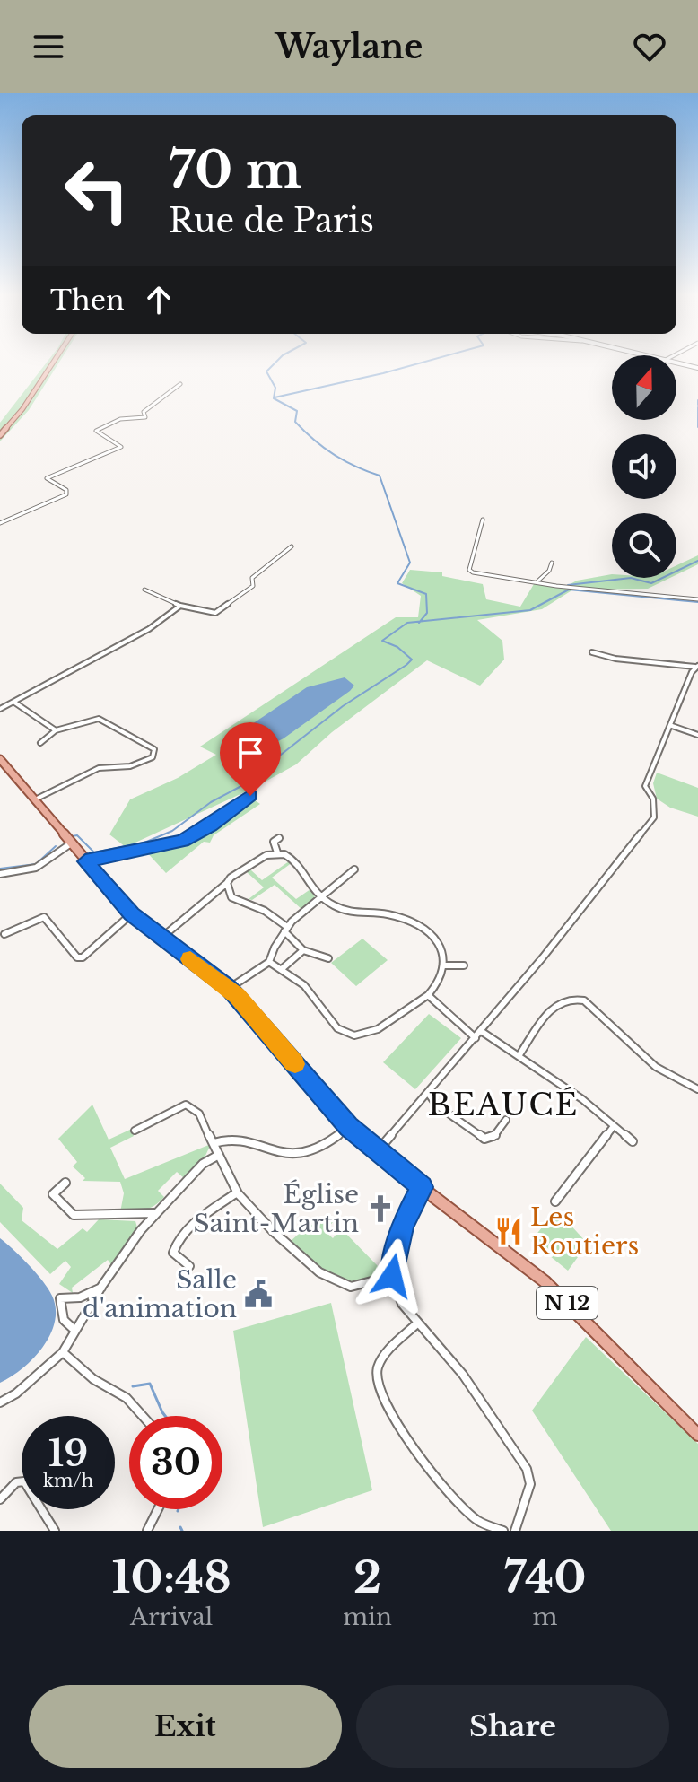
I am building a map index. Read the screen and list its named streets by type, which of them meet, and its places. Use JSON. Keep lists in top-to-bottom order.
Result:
{
  "streets": {
    "main road": ["N 12"]
  },
  "districts": ["BEAUCÉ"],
  "places": {
    "church": ["Église Saint-Martin"],
    "restaurant": ["Les Routiers"],
    "public building": ["Salle d'animation"]
  },
  "north": "top",
  "page": {
    "header": "Waylane",
    "turn": ["70 m", "Rue de Paris"],
    "then": "Then",
    "speed": "19 km/h",
    "limit": "30",
    "eta": [
      "10:48",
      "Arrival",
      "2",
      "min",
      "740",
      "m"
    ],
    "buttons": ["Exit", "Share"]
  }
}
